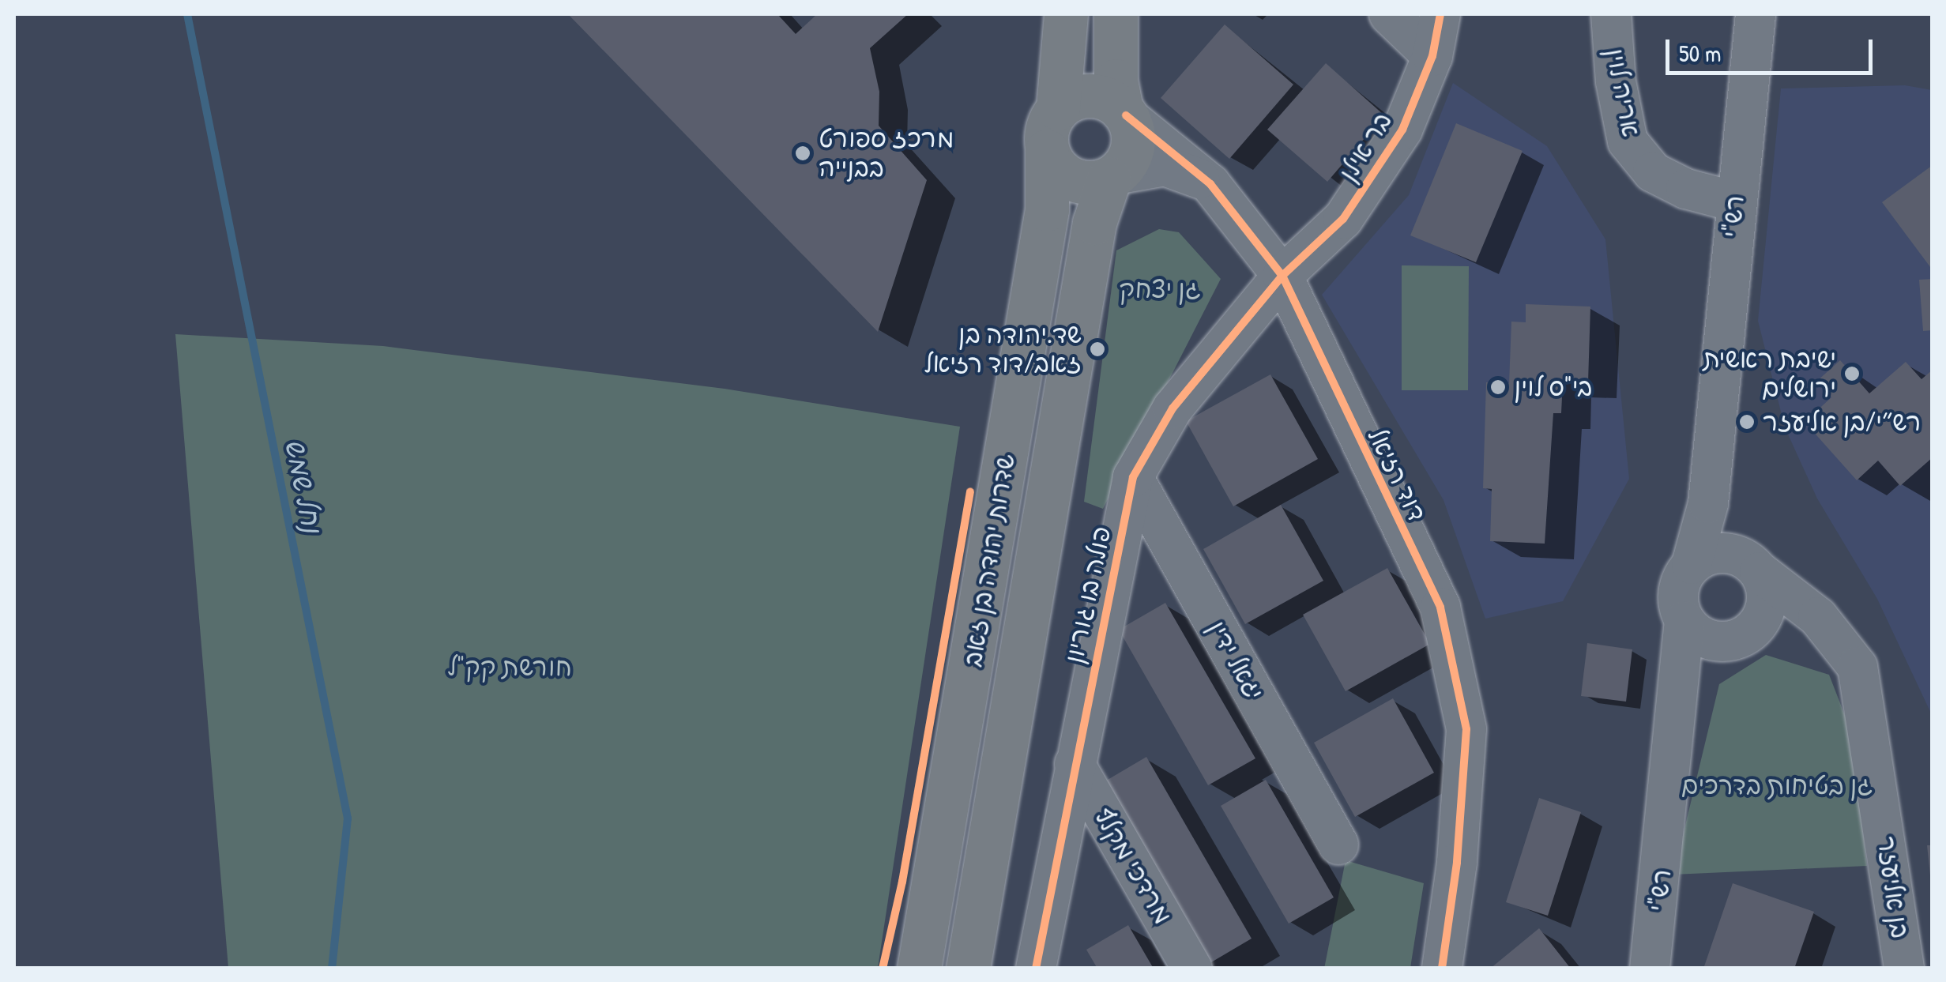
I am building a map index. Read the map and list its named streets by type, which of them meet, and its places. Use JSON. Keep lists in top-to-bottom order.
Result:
{
  "streets": {
    "main road": ["שדרות יהודה בן זאב"],
    "street": [
      "אריה לוין",
      "בר אילן",
      "רש\"י",
      "דוד רזיאל",
      "פולה בו גוריון",
      "יגאל ידין",
      "מרדכי מקלף",
      "בן אליעזר"
    ]
  },
  "crossings": [
    ["אריה לוין", "רש\"י"],
    ["בר אילן", "דוד רזיאל"],
    ["בר אילן", "פולה בו גוריון"],
    ["רש\"י", "בן אליעזר"],
    ["דוד רזיאל", "שדרות יהודה בן זאב"],
    ["דוד רזיאל", "פולה בו גוריון"],
    ["פולה בו גוריון", "יגאל ידין"],
    ["פולה בו גוריון", "מרדכי מקלף"]
  ],
  "water": ["נחל שמש"],
  "parks": ["גן יצחק", "חורשת קק\"ל", "גן בטיחות בדרכים"],
  "places": [
    "מרכז ספורט בבנייה",
    "שד.יהודה בן זאב/דוד רזיאל",
    "ישיבת ראשית ירושלים",
    "בי\"ס לוין",
    "רש״י/בן אליעזר"
  ],
  "scale_bar": "50 m"
}
